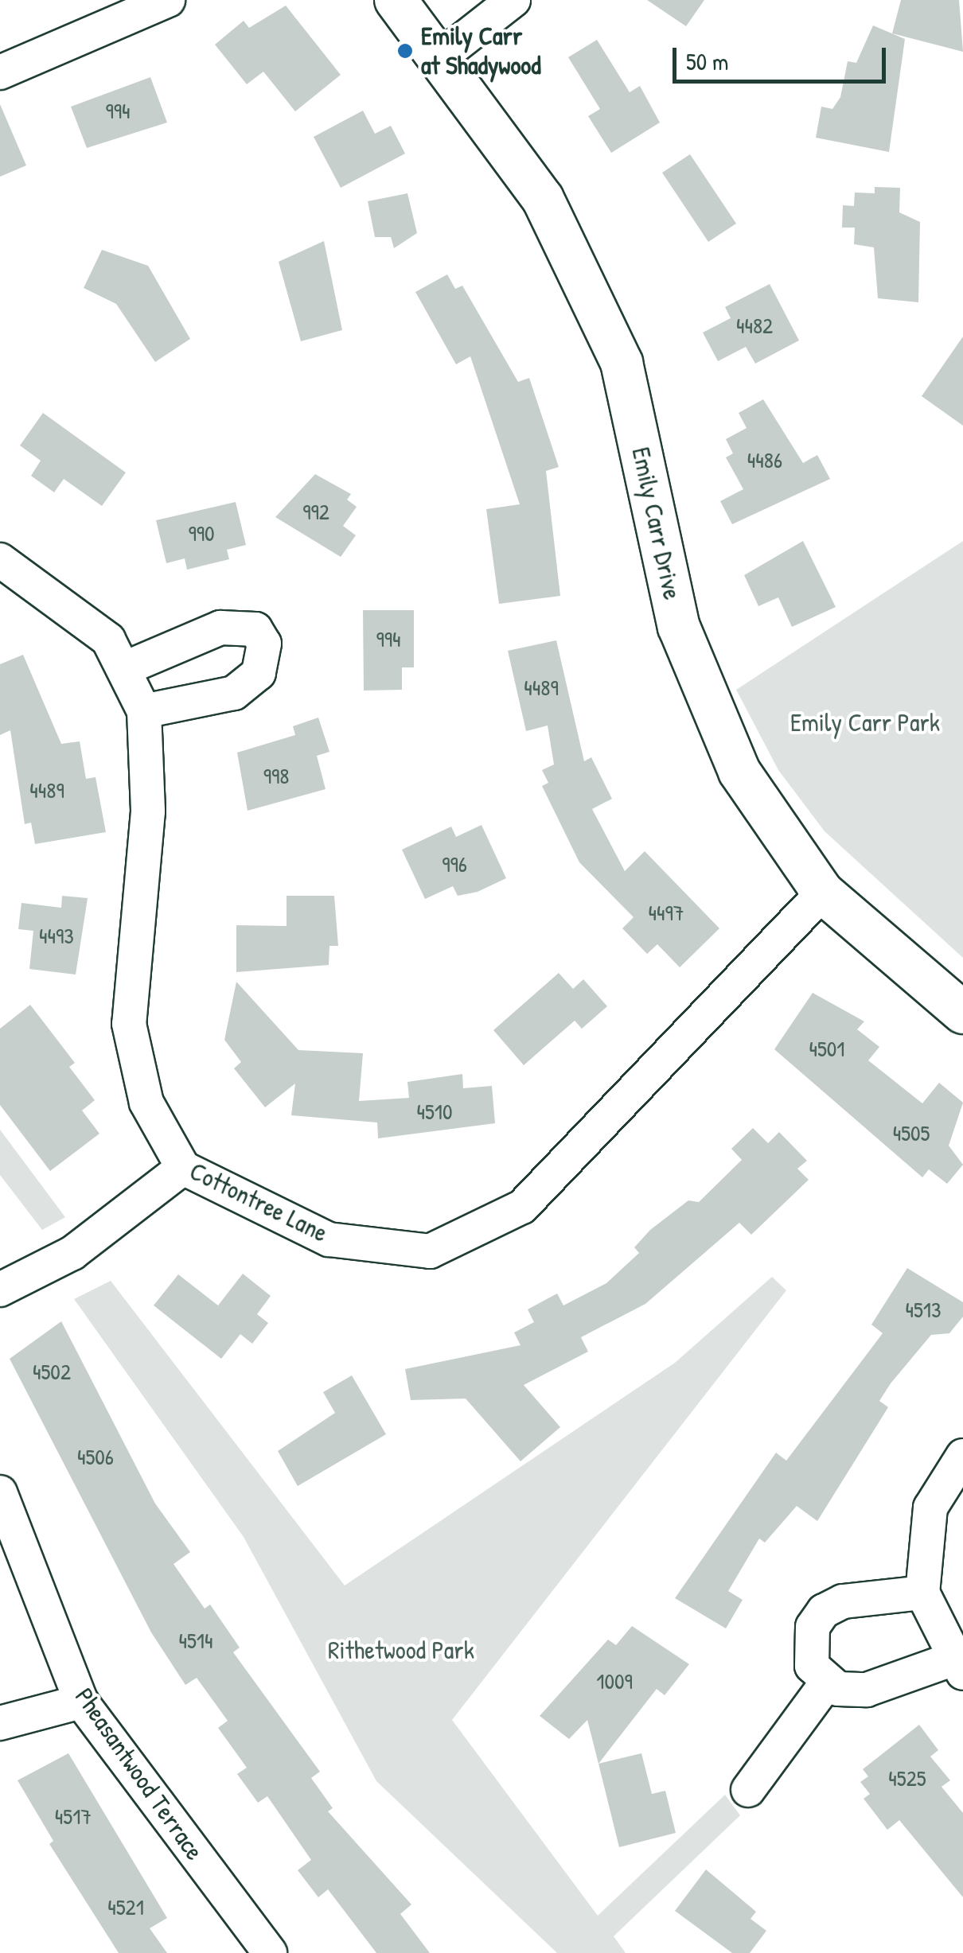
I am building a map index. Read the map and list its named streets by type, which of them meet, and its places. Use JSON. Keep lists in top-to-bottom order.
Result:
{
  "streets": {
    "street": ["Emily Carr Drive", "Cottontree Lane", "Pheasantwood Terrace"]
  },
  "crossings": [
    ["Emily Carr Drive", "Cottontree Lane"]
  ],
  "parks": ["Emily Carr Park", "Rithetwood Park"],
  "places": ["Emily Carr at Shadywood"],
  "house_numbers": [
    "994",
    "4482",
    "4486",
    "992",
    "990",
    "994",
    "4489",
    "998",
    "4489",
    "996",
    "4497",
    "4493",
    "4501",
    "4510",
    "4505",
    "4513",
    "4502",
    "4506",
    "4514",
    "1009",
    "4525",
    "4517",
    "4521"
  ],
  "scale_bar": "50 m"
}
